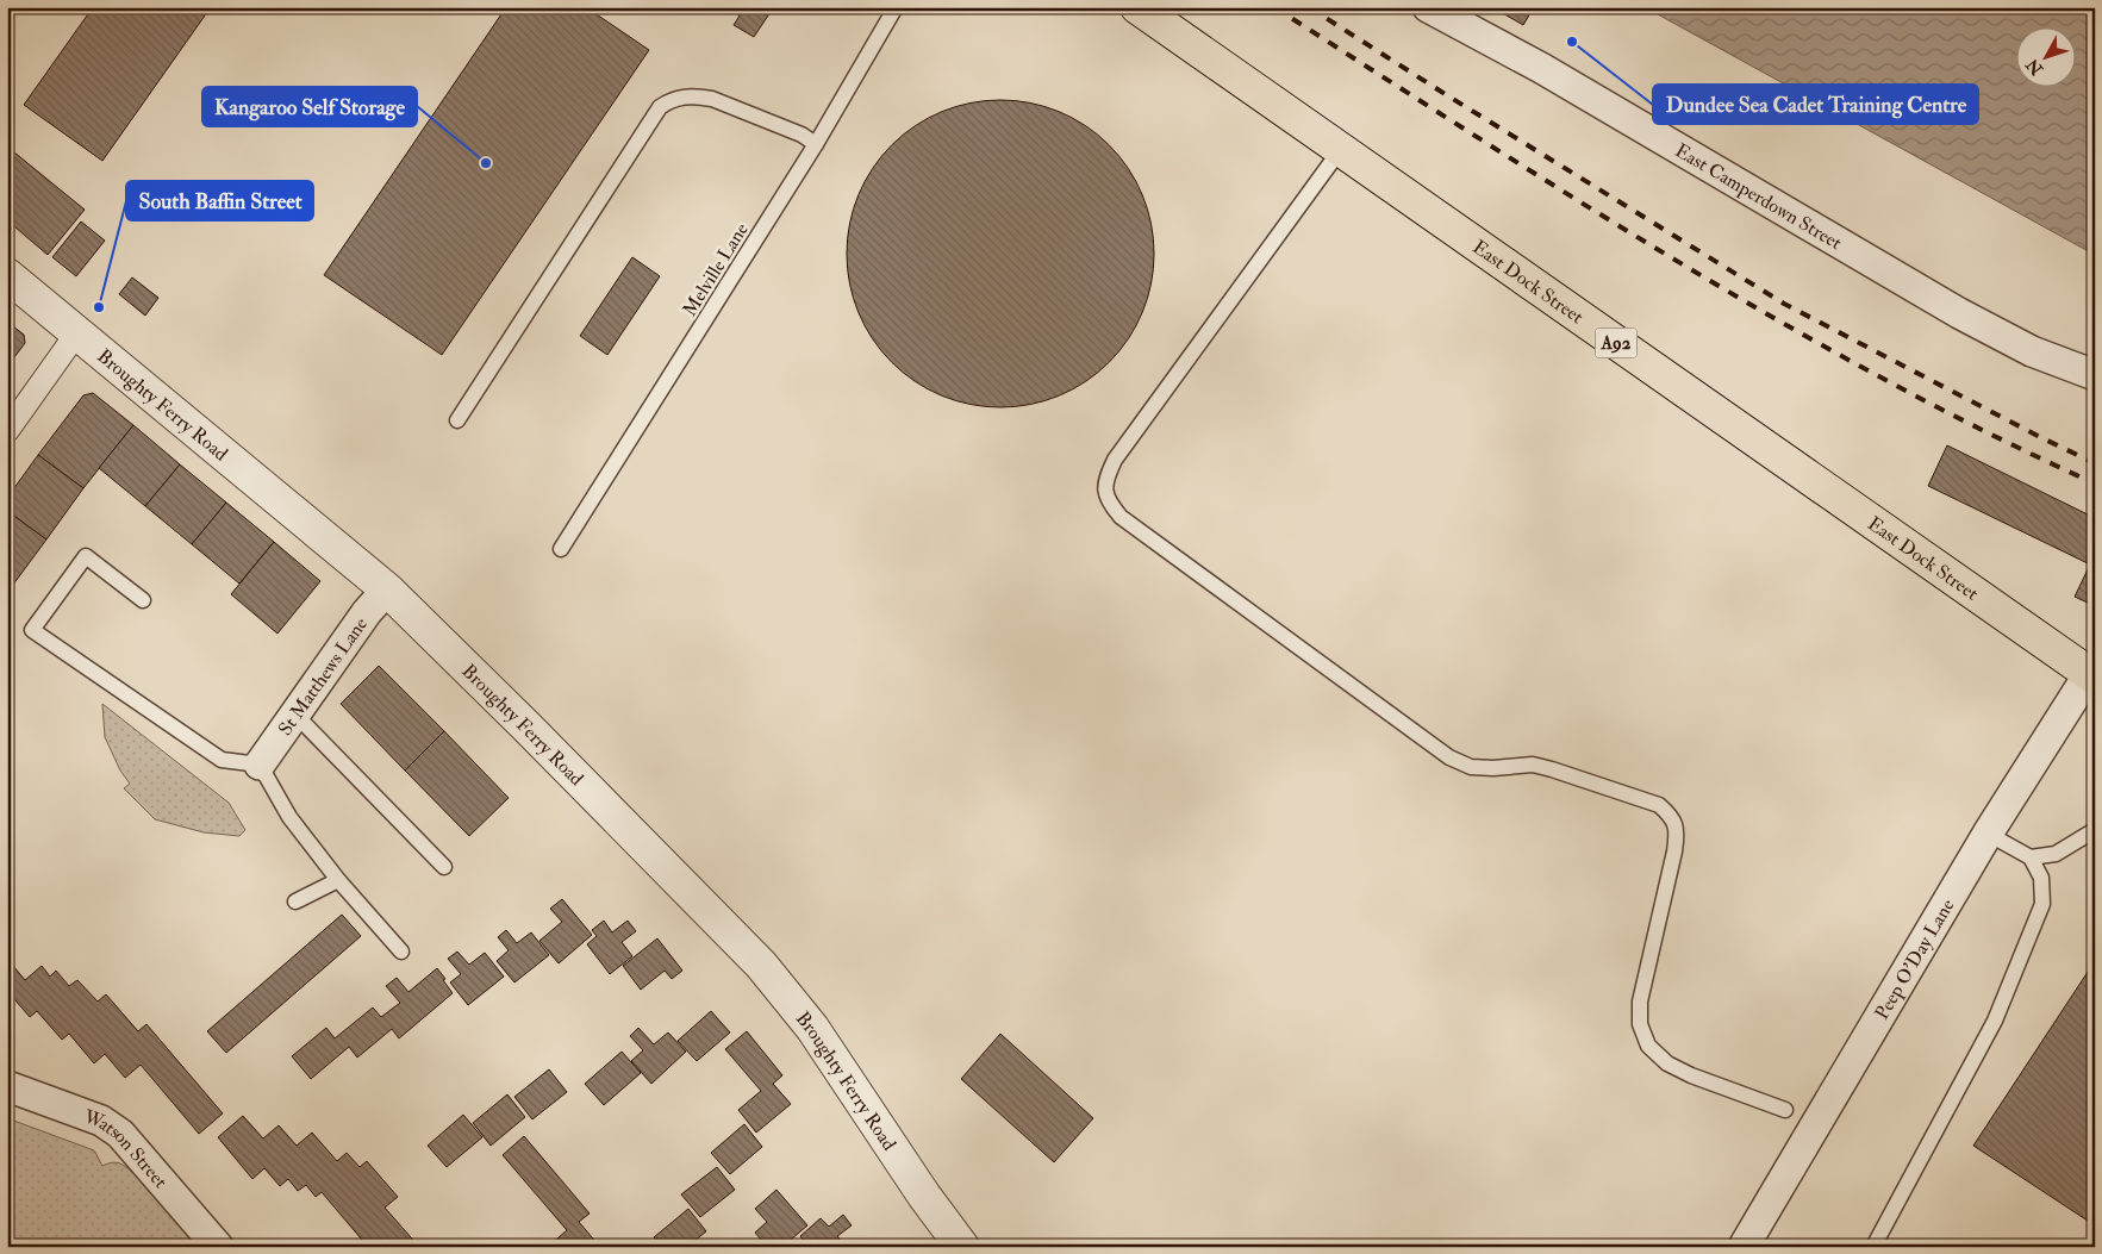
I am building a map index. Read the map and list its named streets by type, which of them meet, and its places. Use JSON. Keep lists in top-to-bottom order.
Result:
{
  "streets": {
    "highway": ["East Dock Street", "A92"],
    "street": [
      "East Camperdown Street",
      "Broughty Ferry Road",
      "St Matthews Lane",
      "Peep O'Day Lane",
      "Watson Street"
    ],
    "lane": ["Melville Lane"]
  },
  "crossings": [
    ["East Dock Street", "Peep O'Day Lane"],
    ["Broughty Ferry Road", "St Matthews Lane"]
  ],
  "places": ["Dundee Sea Cadet Training Centre", "Kangaroo Self Storage", "South Baffin Street"],
  "north": "bottom left"
}
